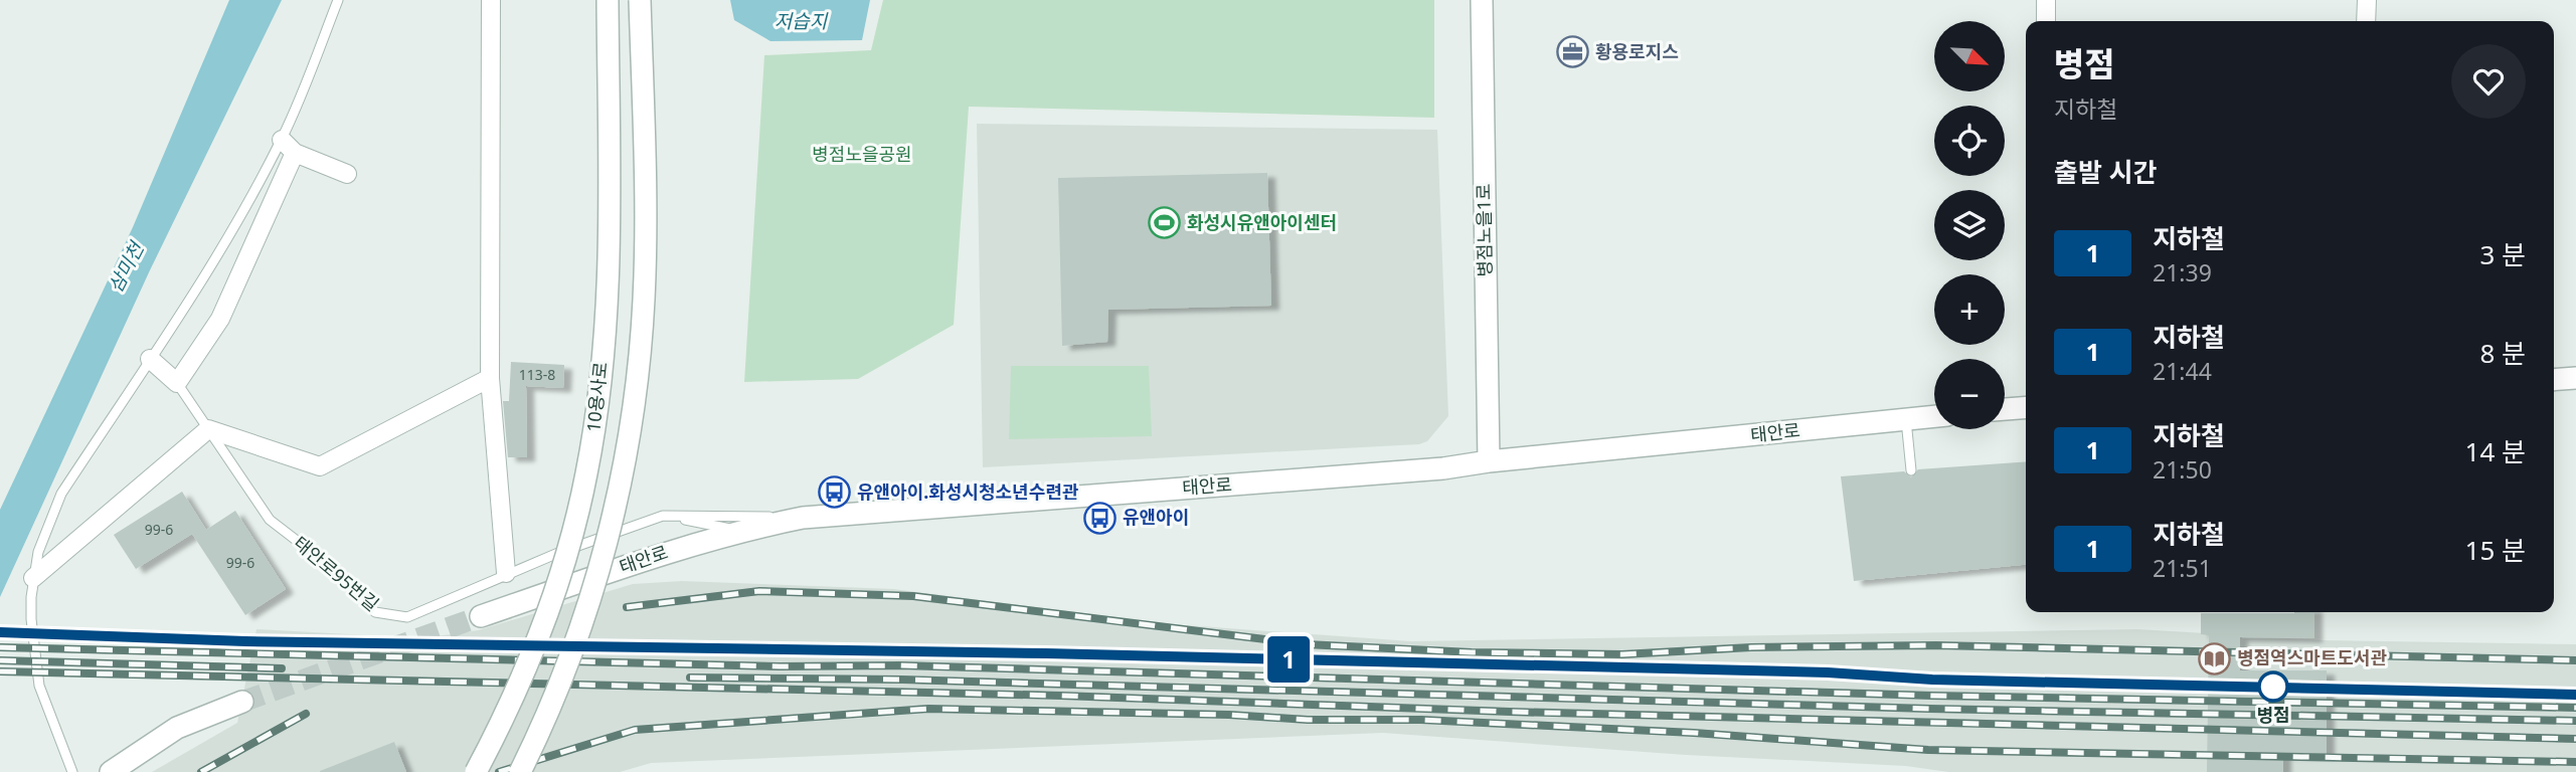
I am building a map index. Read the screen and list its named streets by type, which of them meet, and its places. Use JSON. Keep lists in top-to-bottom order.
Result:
{
  "streets": {
    "street": [
      "병점노을1로",
      "10용사로",
      "태안로",
      "태안로95번길"
    ]
  },
  "crossings": [
    ["병점노을1로", "태안로"]
  ],
  "water": ["저습지", "삼미천"],
  "parks": ["병점노을공원"],
  "places": {
    "office": ["황용로지스"],
    "sports": ["화성시유앤아이센터"],
    "bus stop": ["유앤아이.화성시청소년수련관", "유앤아이"],
    "library": ["병점역스마트도서관"],
    "other": ["병점"]
  },
  "lines": ["metro line 1"],
  "house_numbers": ["113-8", "99-6", "99-6"],
  "north": "bottom right",
  "page": {
    "on_map": "1",
    "map_buttons": ["+", "−"],
    "heading": [
      ["병점", "지하철"],
      "출발 시간"
    ],
    "list": [
      {
        "mark": "1",
        "name": "지하철",
        "note": "21:39",
        "value": "3 분"
      },
      {
        "mark": "1",
        "name": "지하철",
        "note": "21:44",
        "value": "8 분"
      },
      {
        "mark": "1",
        "name": "지하철",
        "note": "21:50",
        "value": "14 분"
      },
      {
        "mark": "1",
        "name": "지하철",
        "note": "21:51",
        "value": "15 분"
      }
    ]
  }
}
